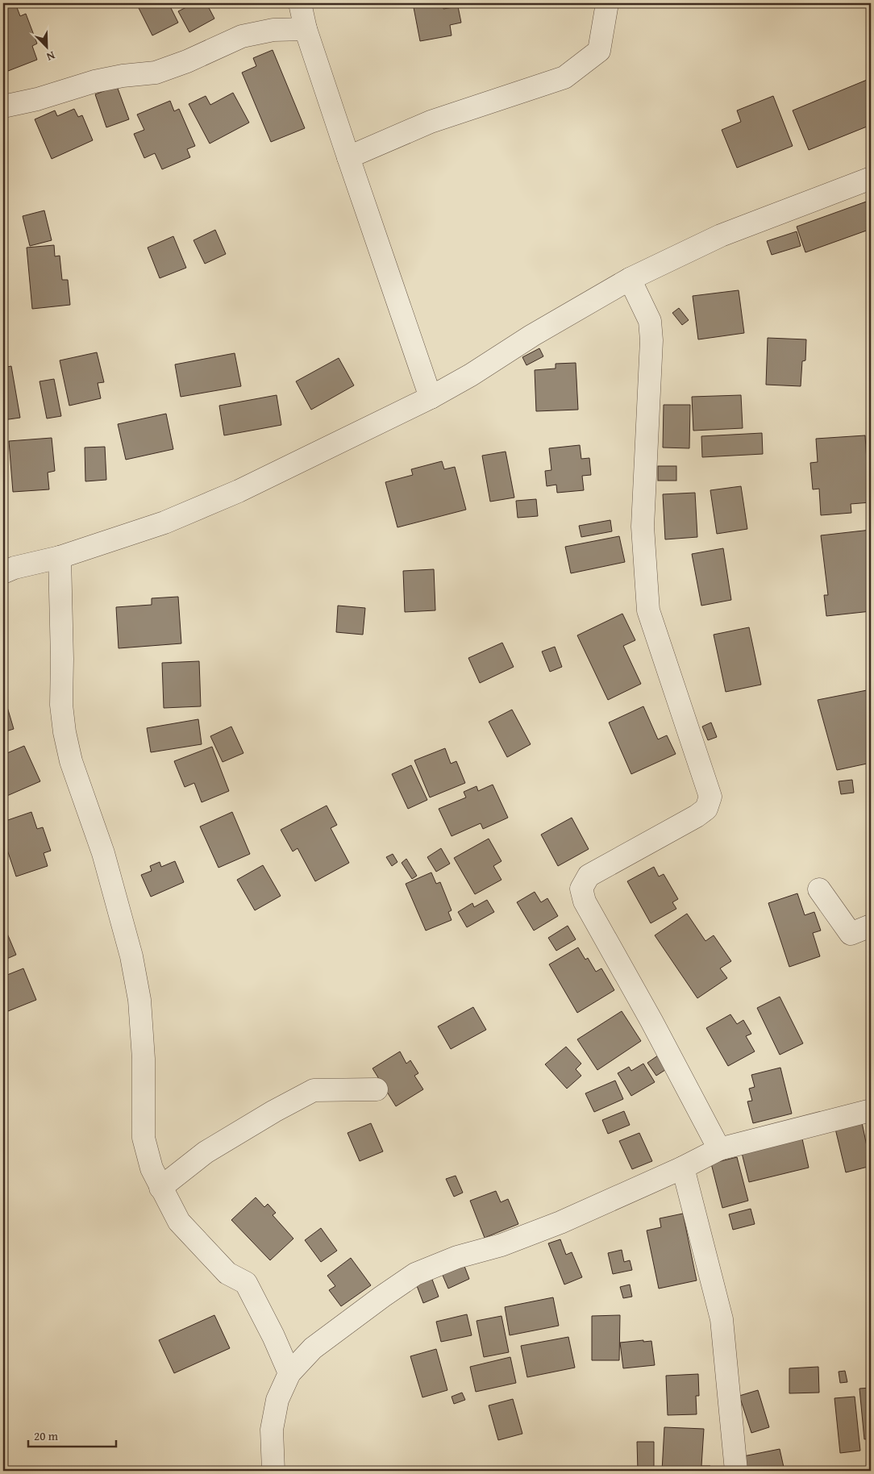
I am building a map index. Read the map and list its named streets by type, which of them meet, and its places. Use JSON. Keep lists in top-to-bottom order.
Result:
{
  "scale_bar": "20 m",
  "north": "bottom right"
}
